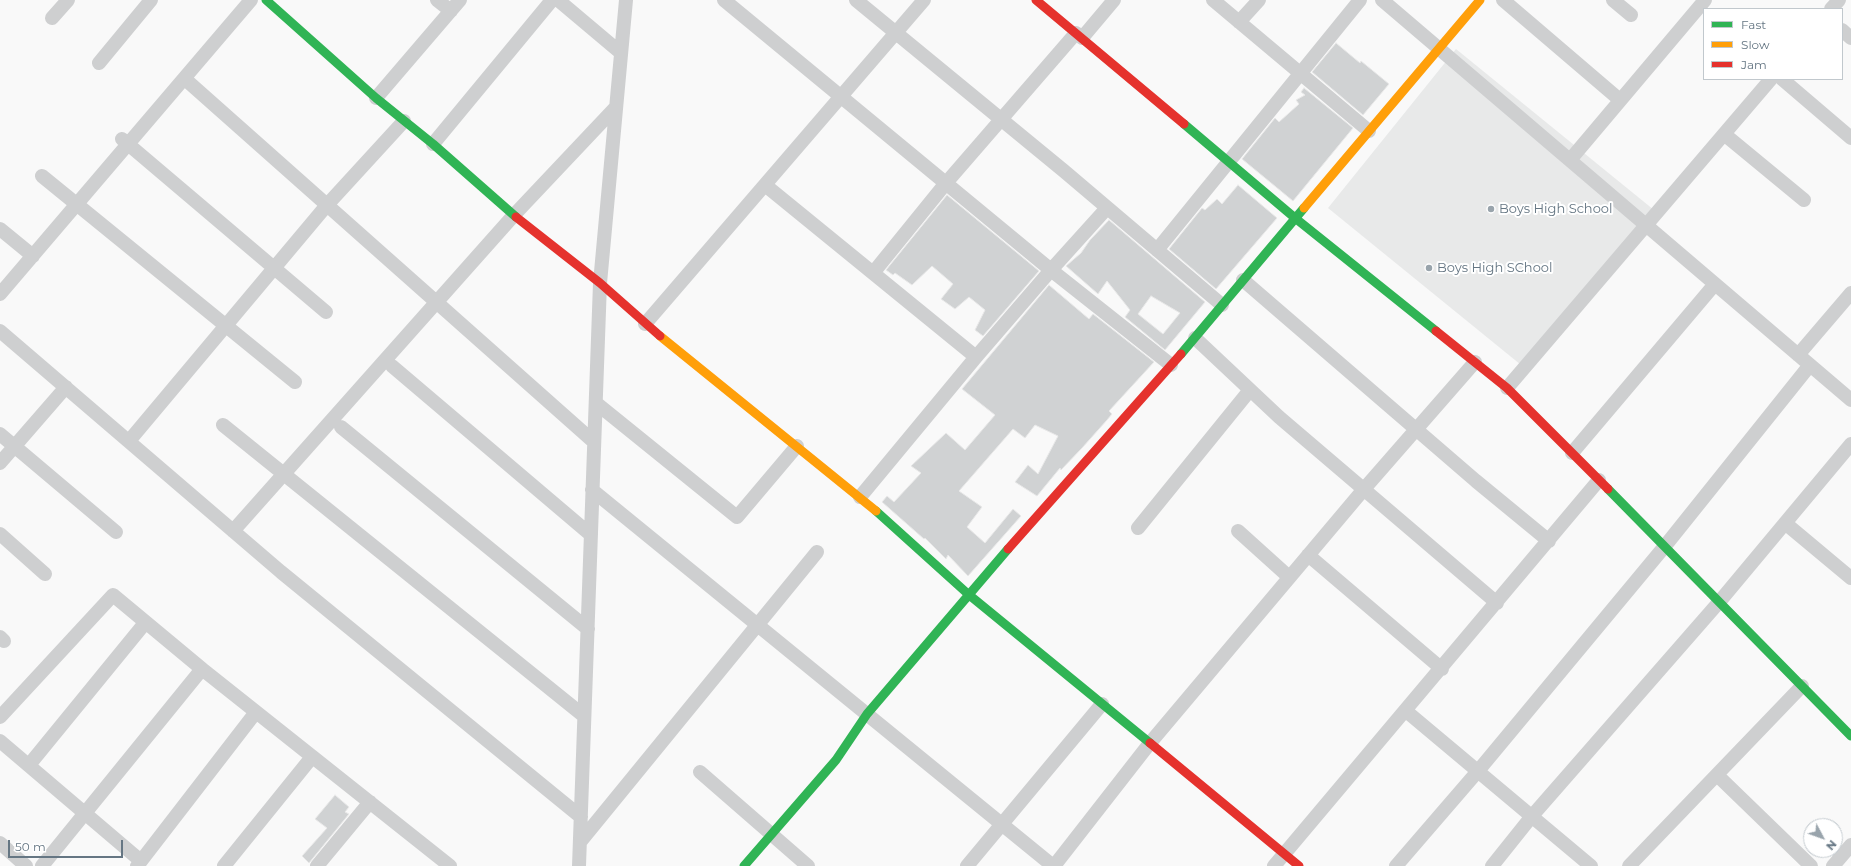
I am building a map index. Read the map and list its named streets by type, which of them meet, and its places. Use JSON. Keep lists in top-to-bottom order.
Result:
{
  "places": ["Boys High School", "Boys High SChool"],
  "legend": ["Fast", "Slow", "Jam"],
  "scale_bar": "50 m",
  "north": "bottom right"
}
